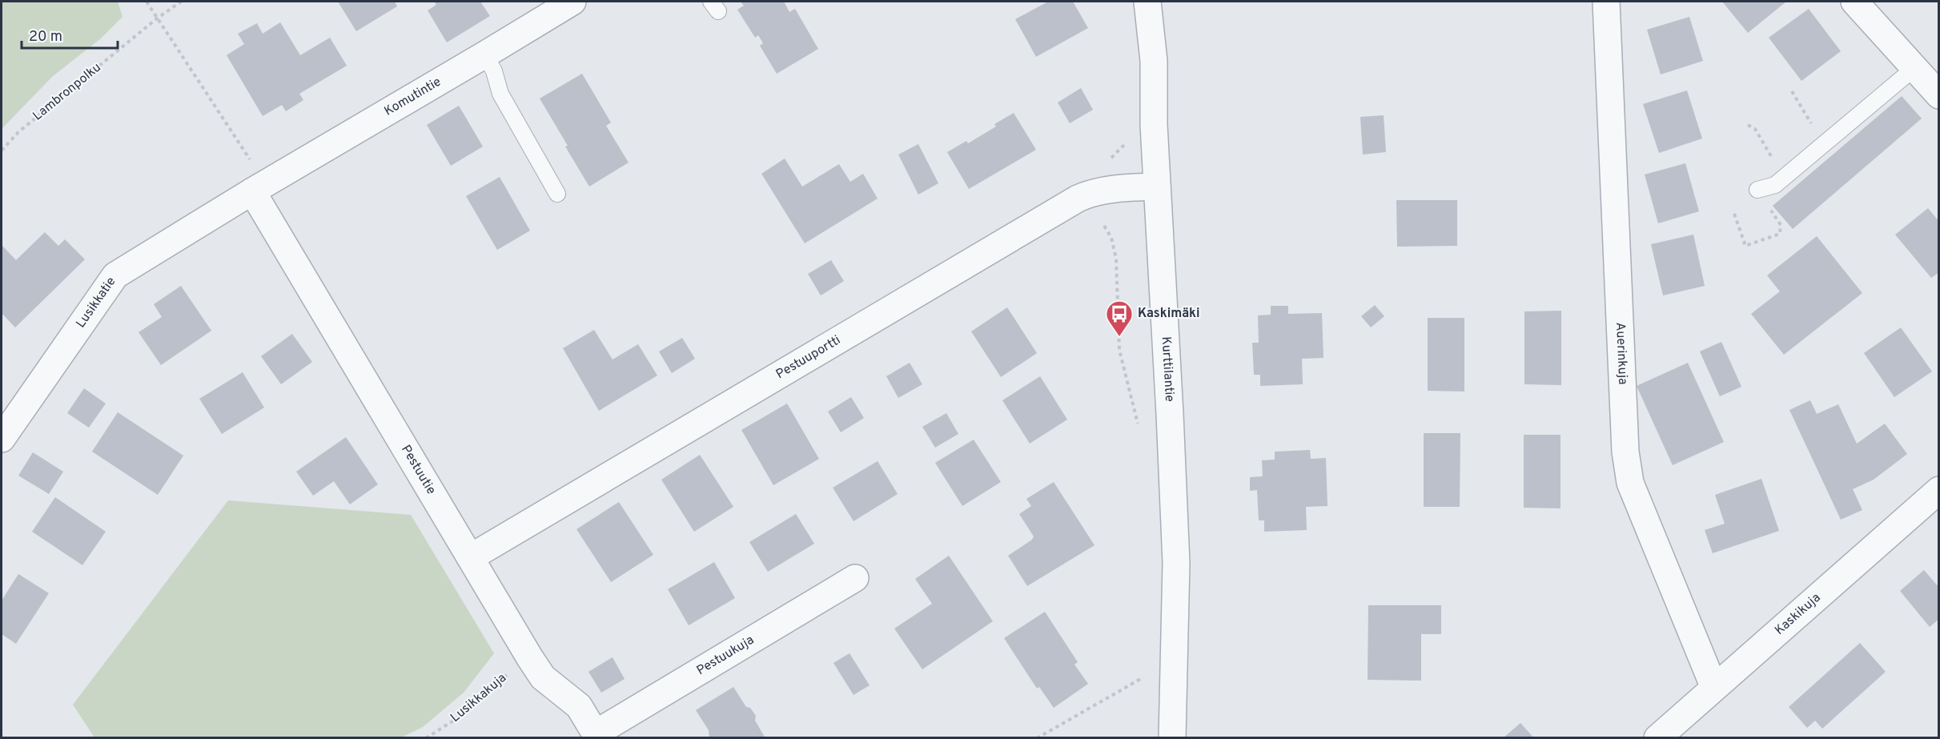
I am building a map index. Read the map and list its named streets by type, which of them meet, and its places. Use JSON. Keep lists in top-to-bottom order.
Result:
{
  "streets": {
    "street": [
      "Komutintie",
      "Lusikkatie",
      "Auerinkuja",
      "Pestuuportti",
      "Kurttilantie",
      "Pestuutie",
      "Kaskikuja",
      "Pestuukuja"
    ],
    "path": ["Lambronpolku", "Lusikkakuja"]
  },
  "crossings": [
    ["Komutintie", "Lusikkatie"],
    ["Komutintie", "Pestuutie"],
    ["Lusikkatie", "Pestuutie"],
    ["Auerinkuja", "Kaskikuja"],
    ["Pestuuportti", "Kurttilantie"],
    ["Pestuuportti", "Pestuutie"],
    ["Pestuutie", "Pestuukuja"],
    ["Pestuutie", "Lusikkakuja"]
  ],
  "places": {
    "bus stop": ["Kaskimäki"]
  },
  "scale_bar": "20 m"
}
